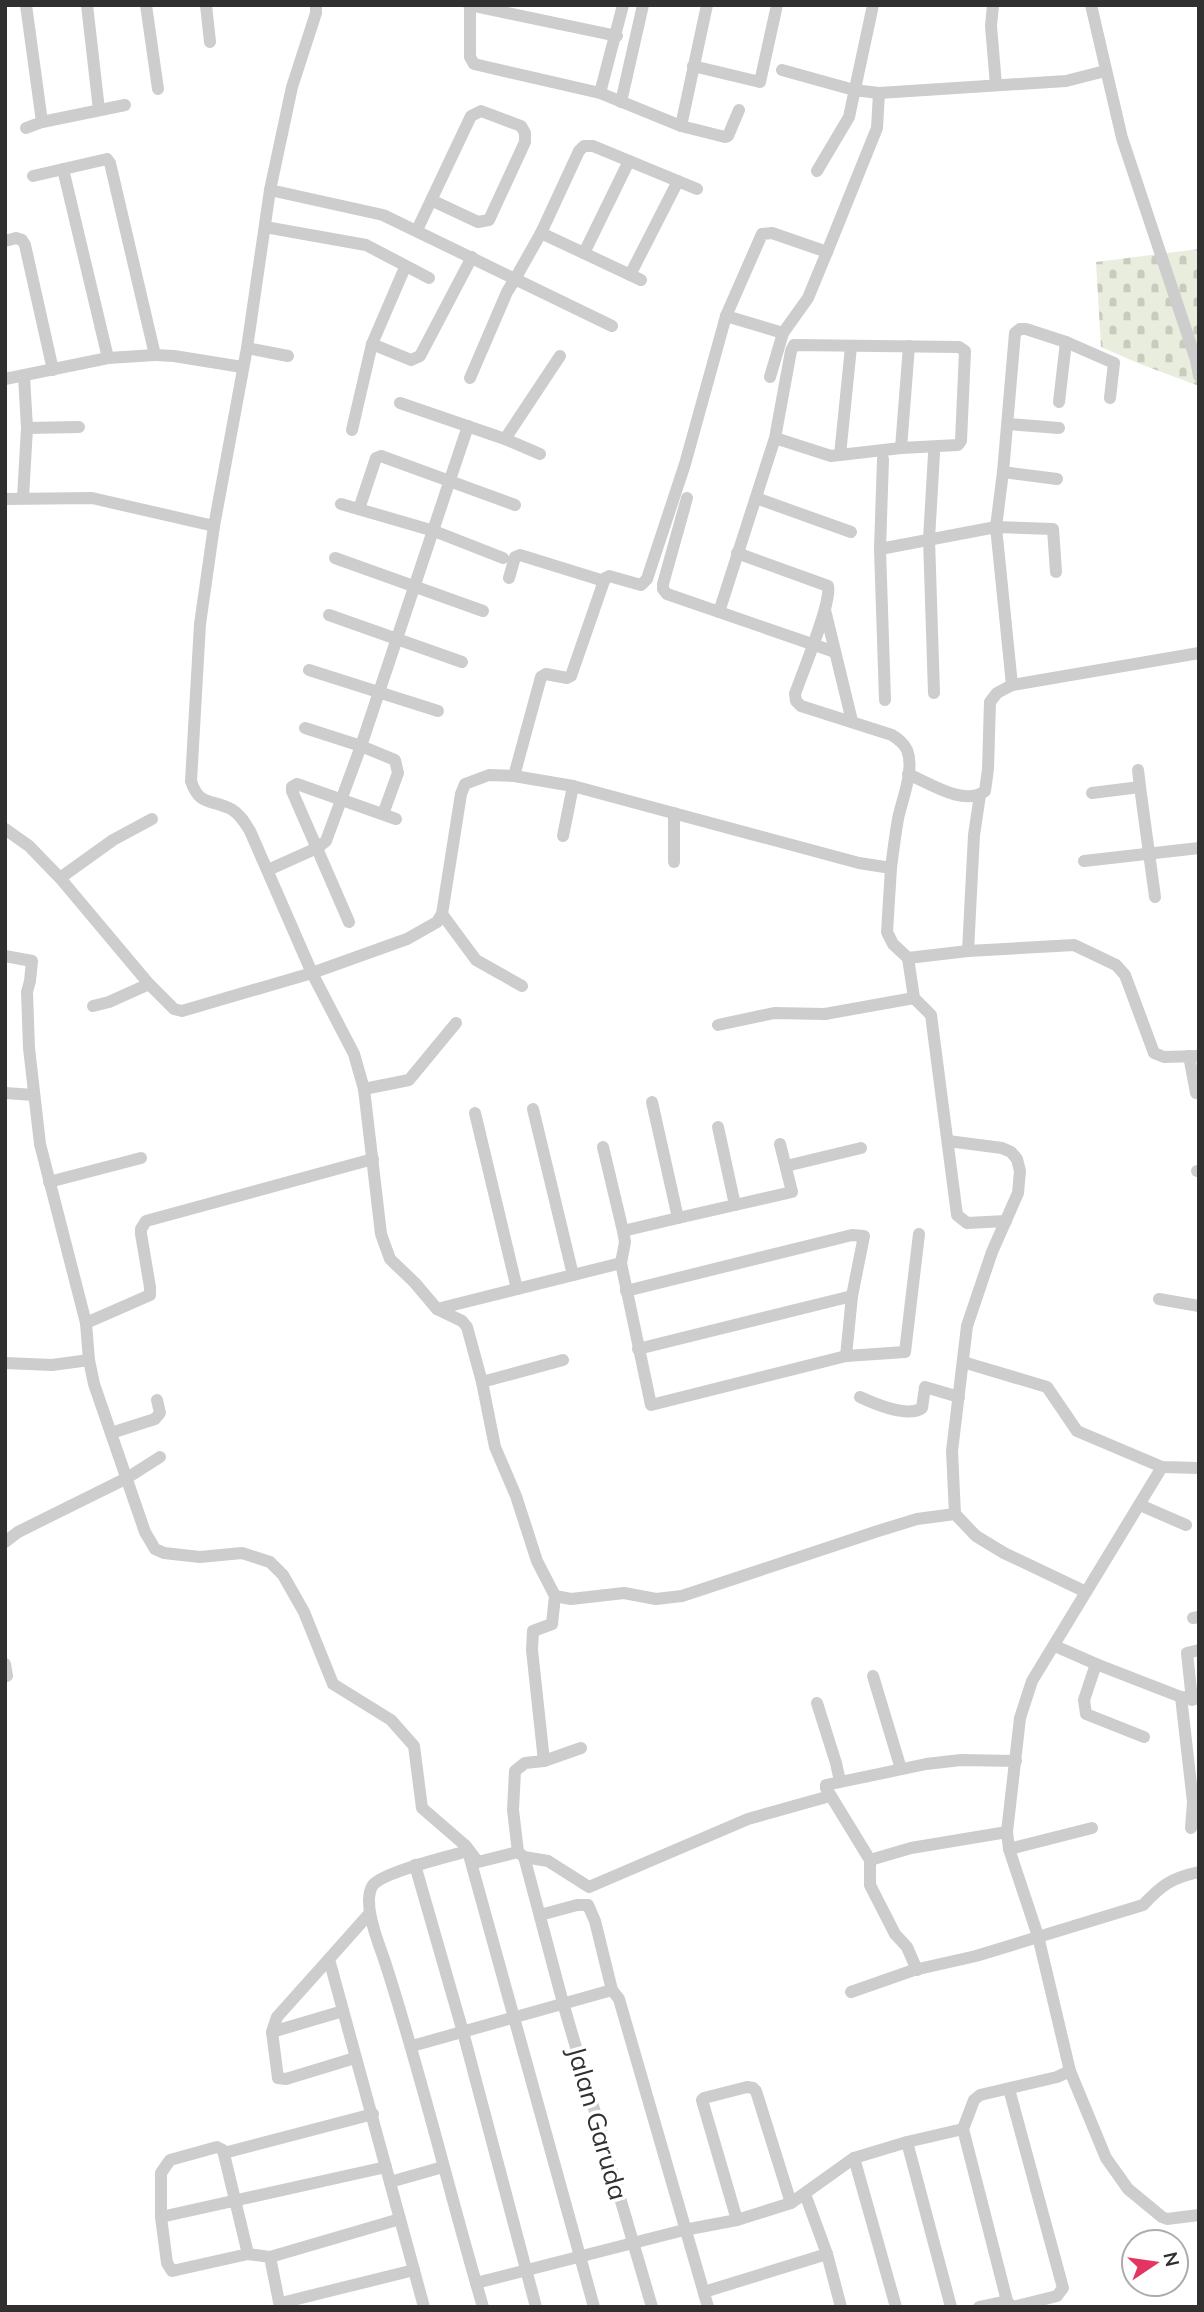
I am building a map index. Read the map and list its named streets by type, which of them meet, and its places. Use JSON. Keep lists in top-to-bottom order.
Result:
{
  "streets": {
    "street": ["Jalan Garuda"]
  },
  "north": "right"
}
